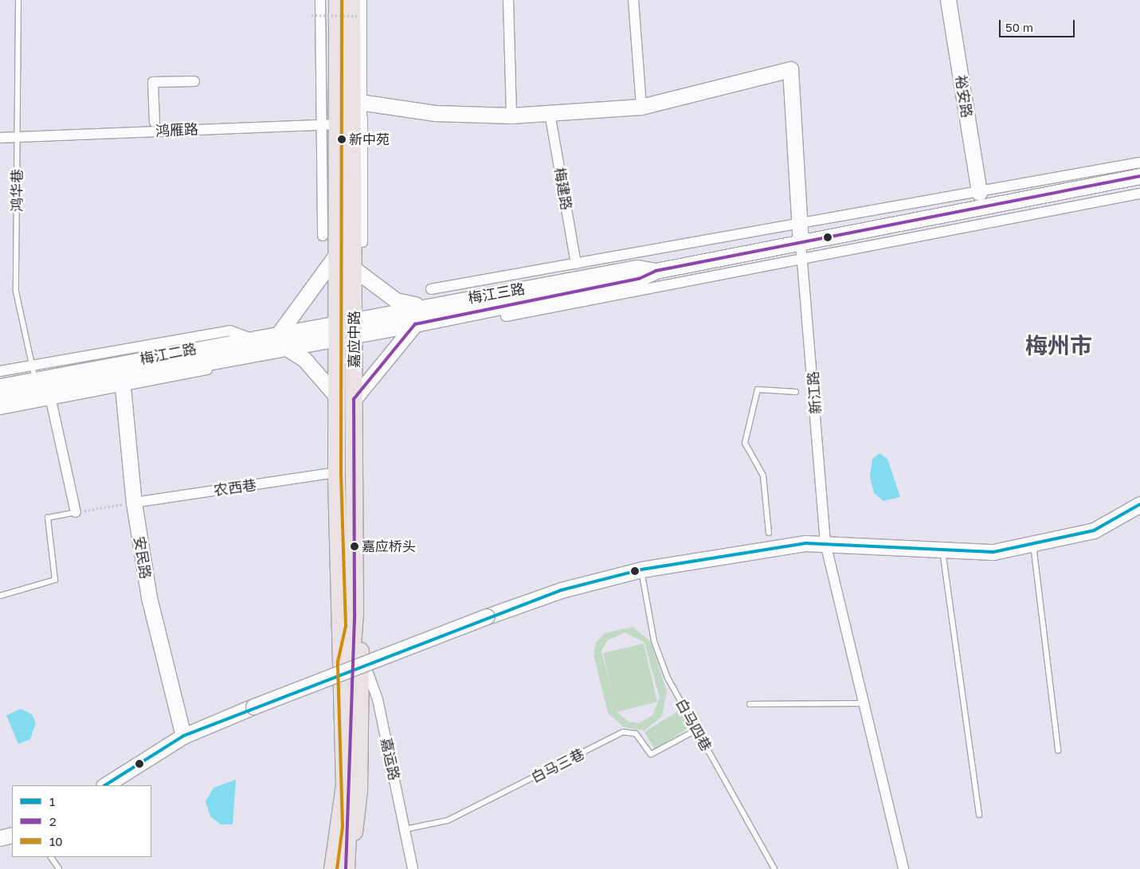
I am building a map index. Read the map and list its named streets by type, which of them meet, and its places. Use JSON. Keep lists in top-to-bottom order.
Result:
{
  "streets": {
    "main road": ["嘉应中路"],
    "street": [
      "裕安路",
      "鸿雁路",
      "梅建路",
      "梅江三路",
      "梅江二路",
      "新江路",
      "农西巷",
      "安民路",
      "嘉运路"
    ],
    "lane": ["鸿华巷", "白马四巷", "白马三巷"]
  },
  "crossings": [
    ["鸿雁路", "鸿华巷"],
    ["鸿雁路", "嘉应中路"],
    ["鸿华巷", "梅江二路"],
    ["梅江三路", "嘉应中路"],
    ["梅江三路", "梅江二路"],
    ["梅江三路", "新江路"],
    ["嘉应中路", "梅江二路"],
    ["嘉应中路", "农西巷"],
    ["梅江二路", "安民路"],
    ["农西巷", "安民路"],
    ["白马四巷", "白马三巷"],
    ["嘉运路", "白马三巷"]
  ],
  "districts": ["梅州市"],
  "places": ["新中苑", "嘉应桥头"],
  "lines": ["transit line 10", "transit line 2", "transit line 1"],
  "legend": ["1", "2", "10"],
  "scale_bar": "50 m"
}
